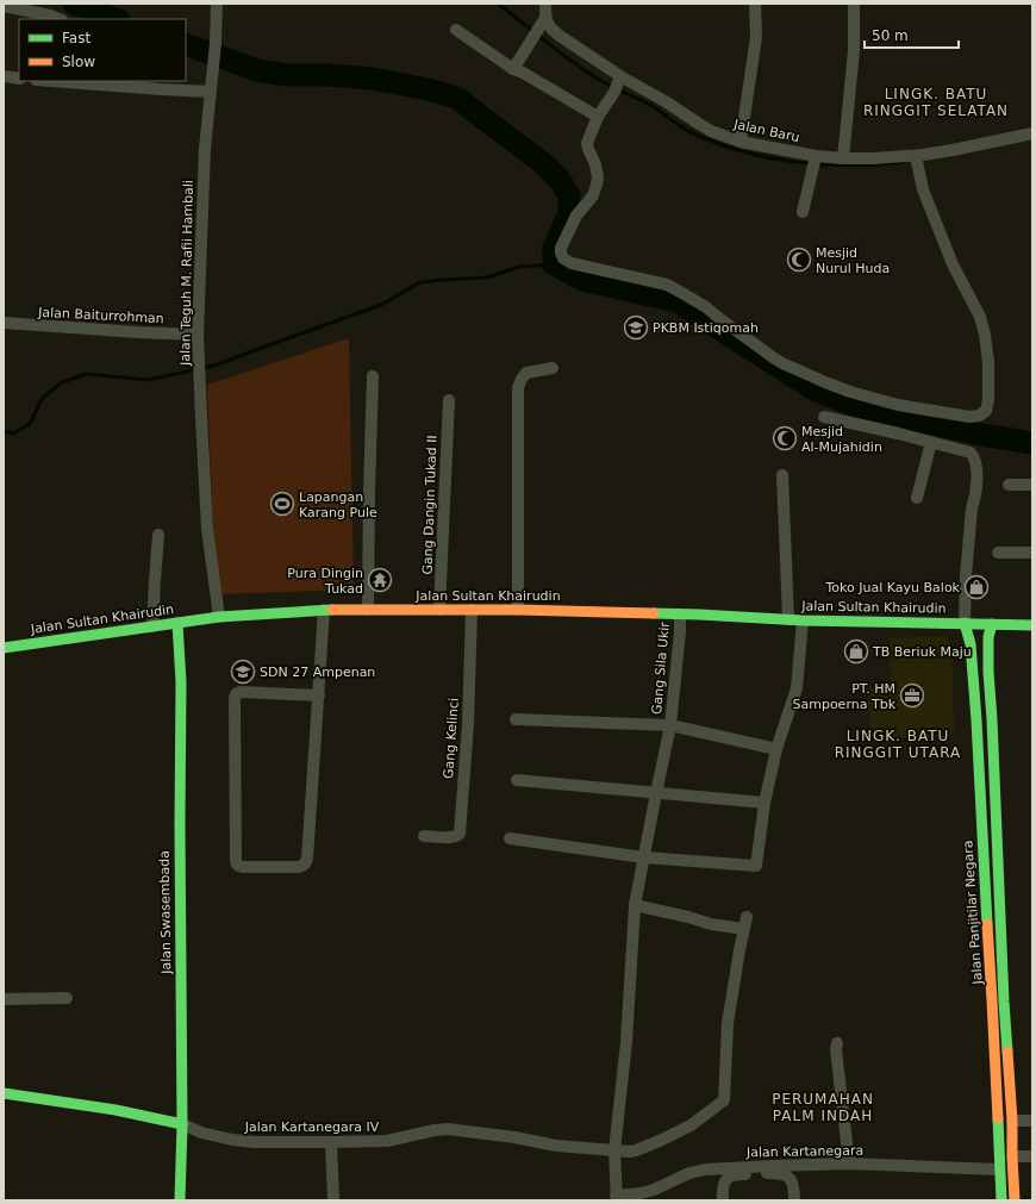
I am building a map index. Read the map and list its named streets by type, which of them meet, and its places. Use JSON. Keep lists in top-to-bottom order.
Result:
{
  "streets": {
    "main road": ["Jalan Sultan Khairudin", "Jalan Swasembada", "Jalan Panjitilar Negara"],
    "street": [
      "Jalan Baru",
      "Jalan Teguh M. Rafii Hambali",
      "Jalan Baiturrohman",
      "Gang Dangin Tukad II",
      "Gang Sila Ukir",
      "Gang Kelinci",
      "Jalan Kartanegara IV",
      "Jalan Kartanegara"
    ]
  },
  "crossings": [
    ["Jalan Teguh M. Rafii Hambali", "Jalan Baiturrohman"],
    ["Jalan Teguh M. Rafii Hambali", "Jalan Sultan Khairudin"],
    ["Gang Dangin Tukad II", "Jalan Sultan Khairudin"],
    ["Jalan Sultan Khairudin", "Gang Sila Ukir"],
    ["Jalan Sultan Khairudin", "Gang Kelinci"],
    ["Jalan Sultan Khairudin", "Jalan Swasembada"],
    ["Jalan Sultan Khairudin", "Jalan Panjitilar Negara"],
    ["Gang Sila Ukir", "Jalan Kartanegara IV"],
    ["Gang Sila Ukir", "Jalan Kartanegara"],
    ["Jalan Swasembada", "Jalan Kartanegara IV"],
    ["Jalan Panjitilar Negara", "Jalan Kartanegara"]
  ],
  "districts": ["LINGK. BATU RINGGIT SELATAN", "LINGK. BATU RINGGIT UTARA", "PERUMAHAN PALM INDAH"],
  "places": {
    "mosque": ["Mesjid Nurul Huda", "Mesjid Al-Mujahidin"],
    "school or university": ["PKBM Istiqomah", "SDN 27 Ampenan"],
    "sports": ["Lapangan Karang Pule"],
    "temple": ["Pura Dingin Tukad"],
    "shop": ["Toko Jual Kayu Balok", "TB Beriuk Maju"],
    "office": ["PT. HM Sampoerna Tbk"]
  },
  "legend": ["Fast", "Slow"],
  "scale_bar": "50 m"
}
